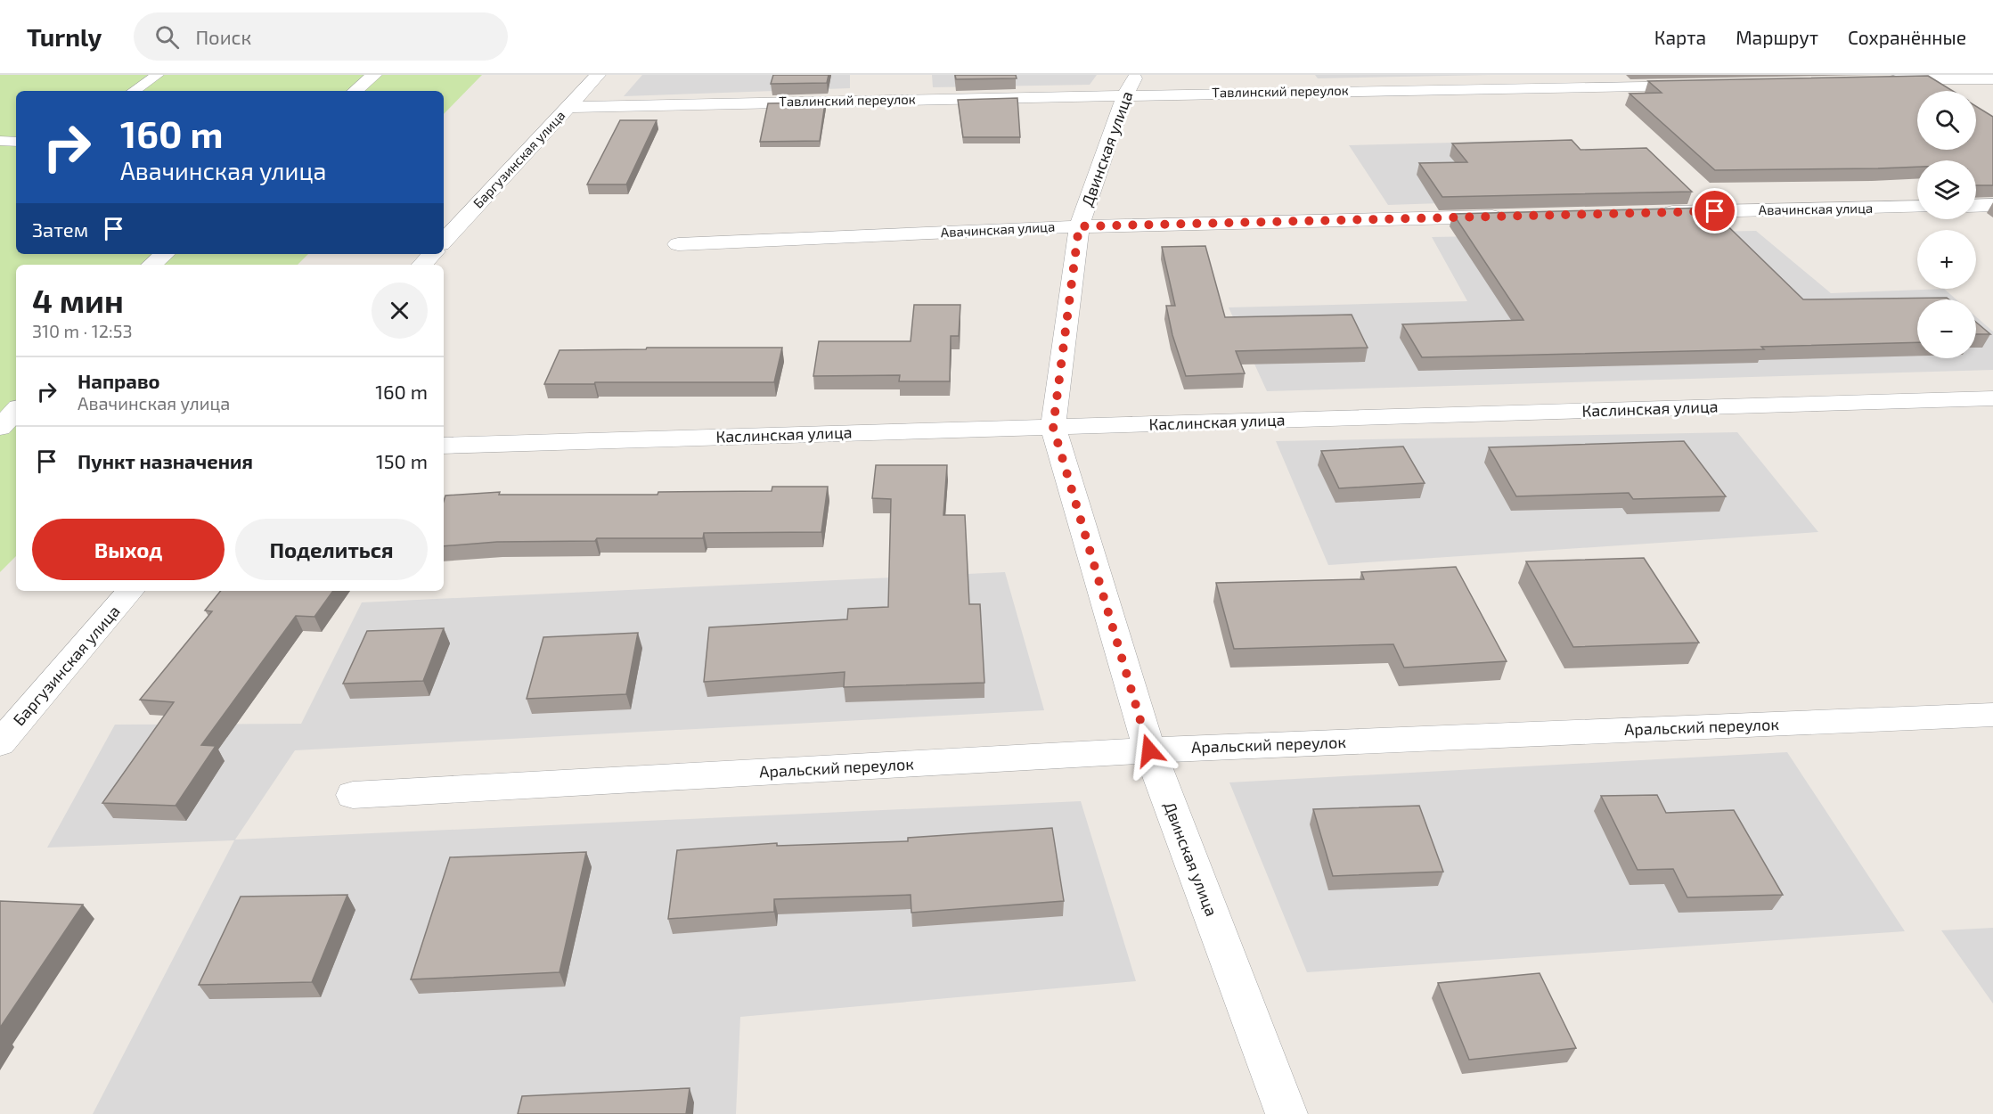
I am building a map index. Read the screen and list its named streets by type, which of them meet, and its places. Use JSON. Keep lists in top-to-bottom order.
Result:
{
  "streets": {
    "street": [
      "Тавлинский переулок",
      "Двинская улица",
      "Баргузинская улица",
      "Авачинская улица",
      "Каслинская улица",
      "Аральский переулок"
    ]
  },
  "crossings": [
    ["Тавлинский переулок", "Двинская улица"],
    ["Тавлинский переулок", "Баргузинская улица"],
    ["Двинская улица", "Авачинская улица"],
    ["Двинская улица", "Каслинская улица"],
    ["Двинская улица", "Аральский переулок"]
  ],
  "page": {
    "header": "Turnly",
    "search": "Поиск",
    "nav": ["Карта", "Маршрут", "Сохранённые"],
    "map_buttons": ["+", "−"],
    "turn": ["160 m", "Авачинская улица"],
    "then": "Затем",
    "heading": ["4 мин", "310 m · 12:53"],
    "list": [
      {
        "name": "Направо",
        "note": "Авачинская улица",
        "value": "160 m"
      },
      {
        "name": "Пункт назначения",
        "value": "150 m"
      }
    ],
    "buttons": ["Выход", "Поделиться"]
  }
}
